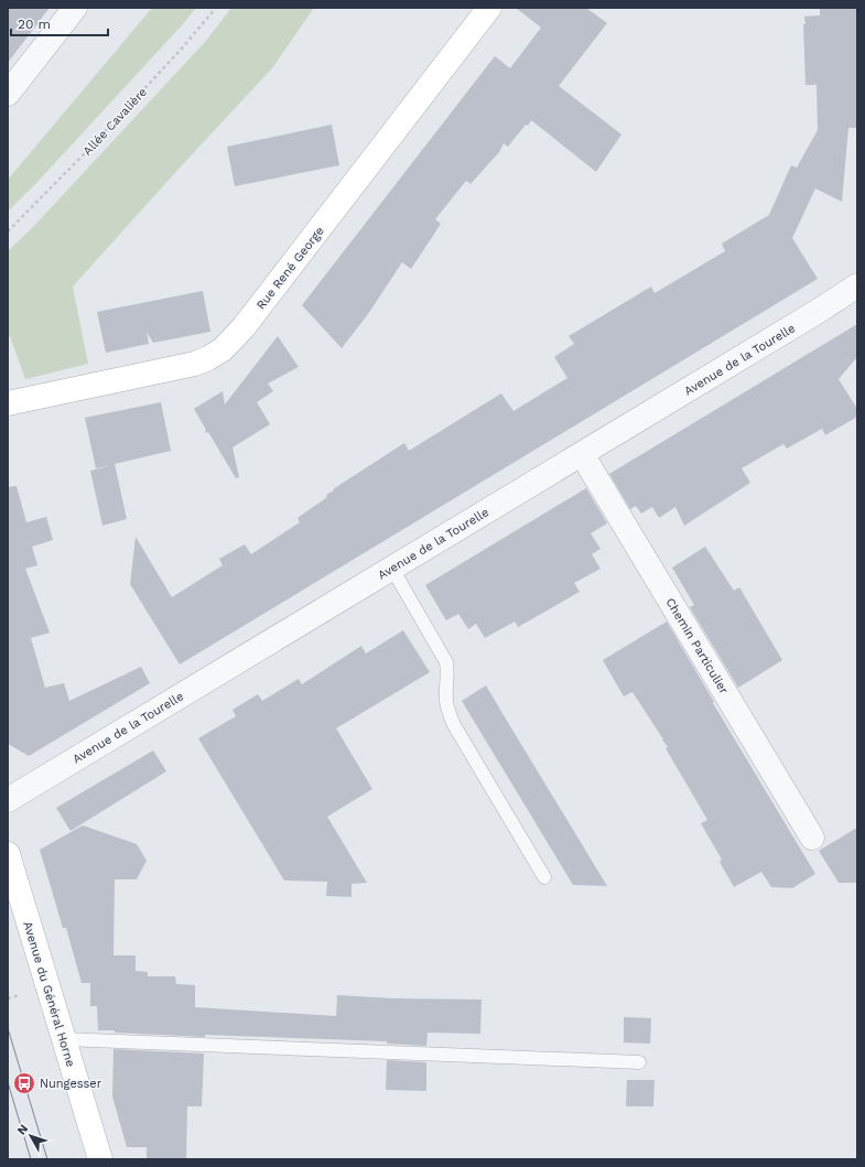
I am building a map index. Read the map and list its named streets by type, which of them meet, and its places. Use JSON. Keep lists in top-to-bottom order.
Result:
{
  "streets": {
    "street": [
      "Rue René George",
      "Avenue de la Tourelle",
      "Chemin Particulier",
      "Avenue du Général Horne"
    ],
    "path": ["Allée Cavalière"]
  },
  "crossings": [
    ["Avenue de la Tourelle", "Chemin Particulier"]
  ],
  "places": {
    "bus stop": ["Nungesser"]
  },
  "scale_bar": "20 m",
  "north": "top left"
}
